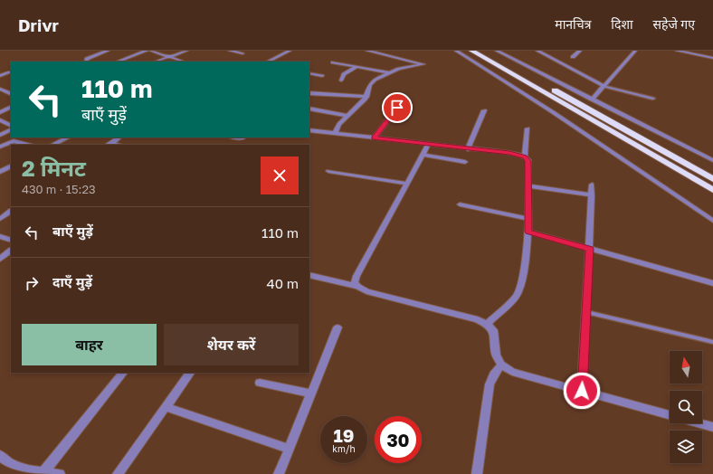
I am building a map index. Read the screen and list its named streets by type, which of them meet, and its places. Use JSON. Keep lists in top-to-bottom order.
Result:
{
  "north": "top",
  "page": {
    "header": "Drivr",
    "nav": ["मानचित्र", "दिशा", "सहेजे गए"],
    "turn": ["110 m", "बाएँ मुड़ें"],
    "heading": ["2 मिनट", "430 m · 15:23"],
    "list": [
      {
        "name": "बाएँ मुड़ें",
        "value": "110 m"
      },
      {
        "name": "दाएँ मुड़ें",
        "value": "40 m"
      }
    ],
    "buttons": ["बाहर", "शेयर करें"],
    "speed": "19 km/h",
    "limit": "30"
  }
}
